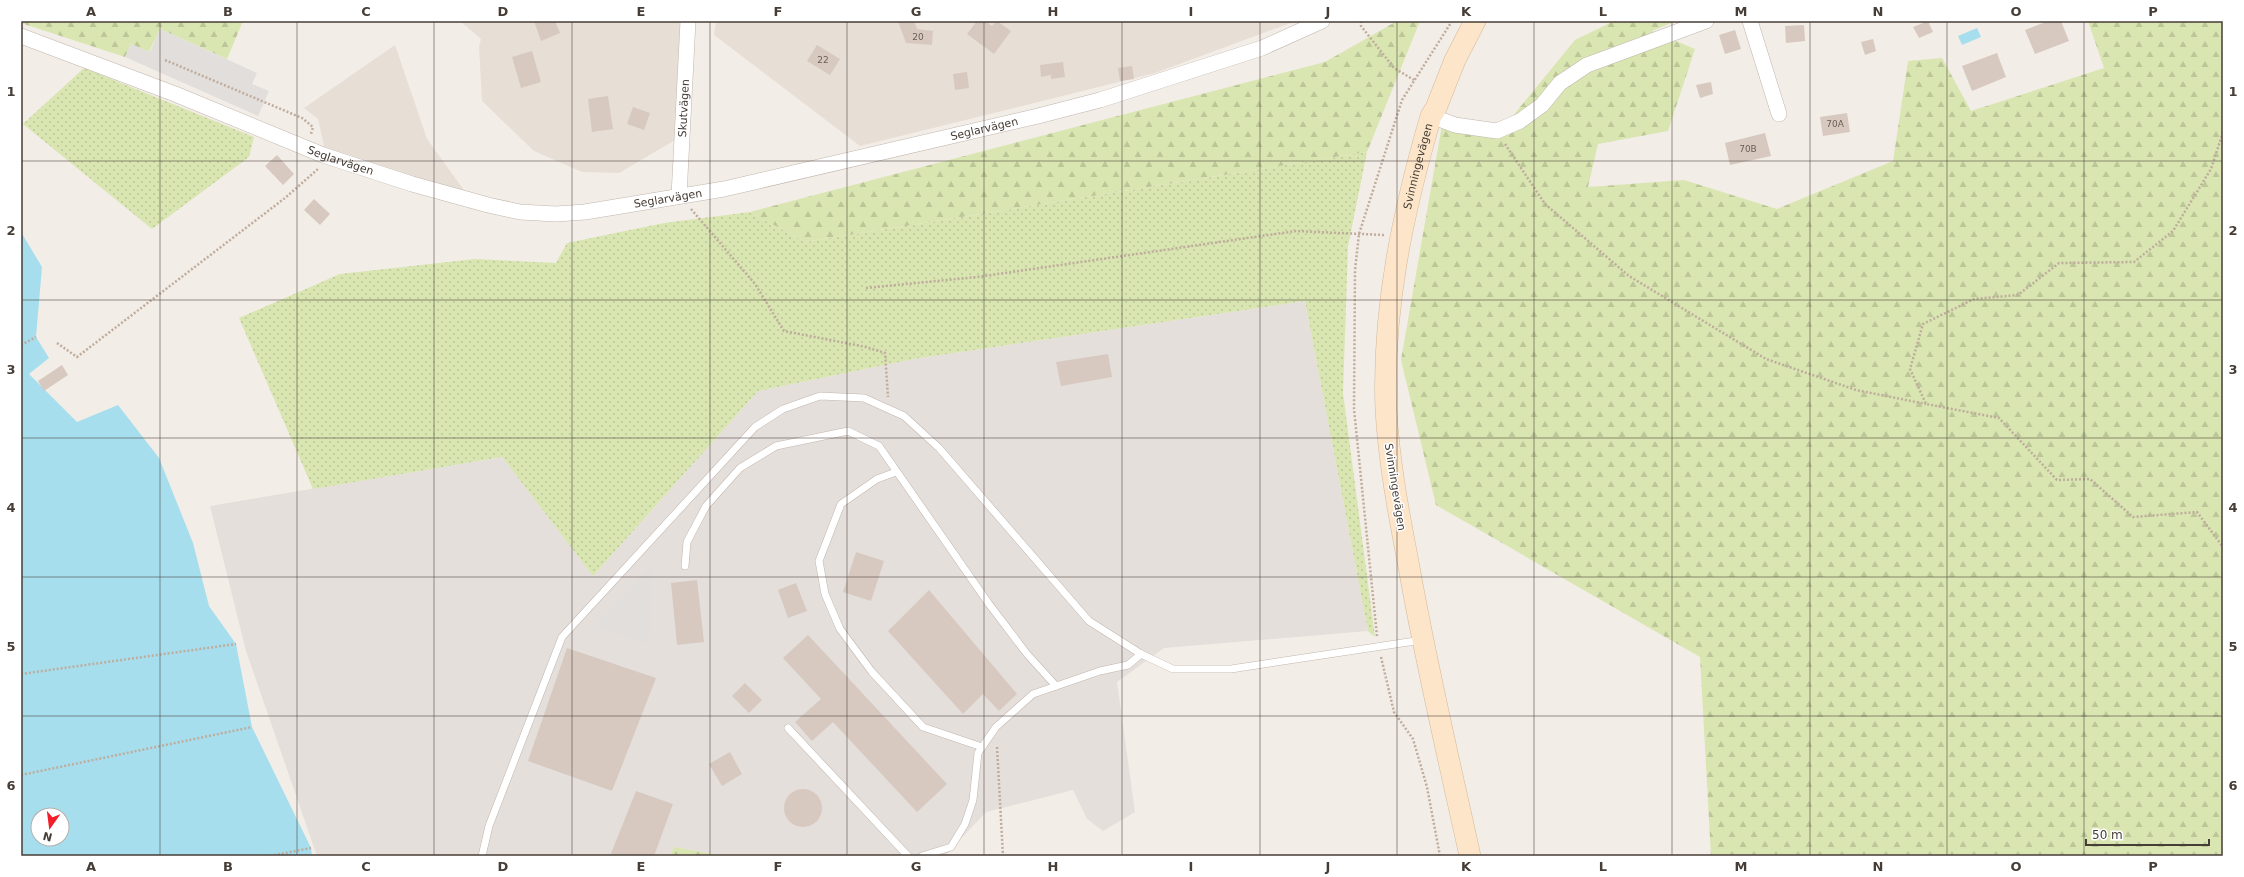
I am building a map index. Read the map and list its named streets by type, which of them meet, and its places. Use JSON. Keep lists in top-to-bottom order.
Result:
{
  "streets": {
    "main road": ["Svinningevägen"],
    "street": ["Skutvägen", "Seglarvägen"]
  },
  "crossings": [
    ["Skutvägen", "Seglarvägen"]
  ],
  "house_numbers": [
    "20",
    "22",
    "70A",
    "70B"
  ],
  "scale_bar": "50 m",
  "north": "bottom",
  "grid": {
    "columns": [
      "A",
      "B",
      "C",
      "D",
      "E",
      "F",
      "G",
      "H",
      "I",
      "J",
      "K",
      "L",
      "M",
      "N",
      "O",
      "P"
    ],
    "rows": [
      "1",
      "2",
      "3",
      "4",
      "5",
      "6"
    ]
  }
}
